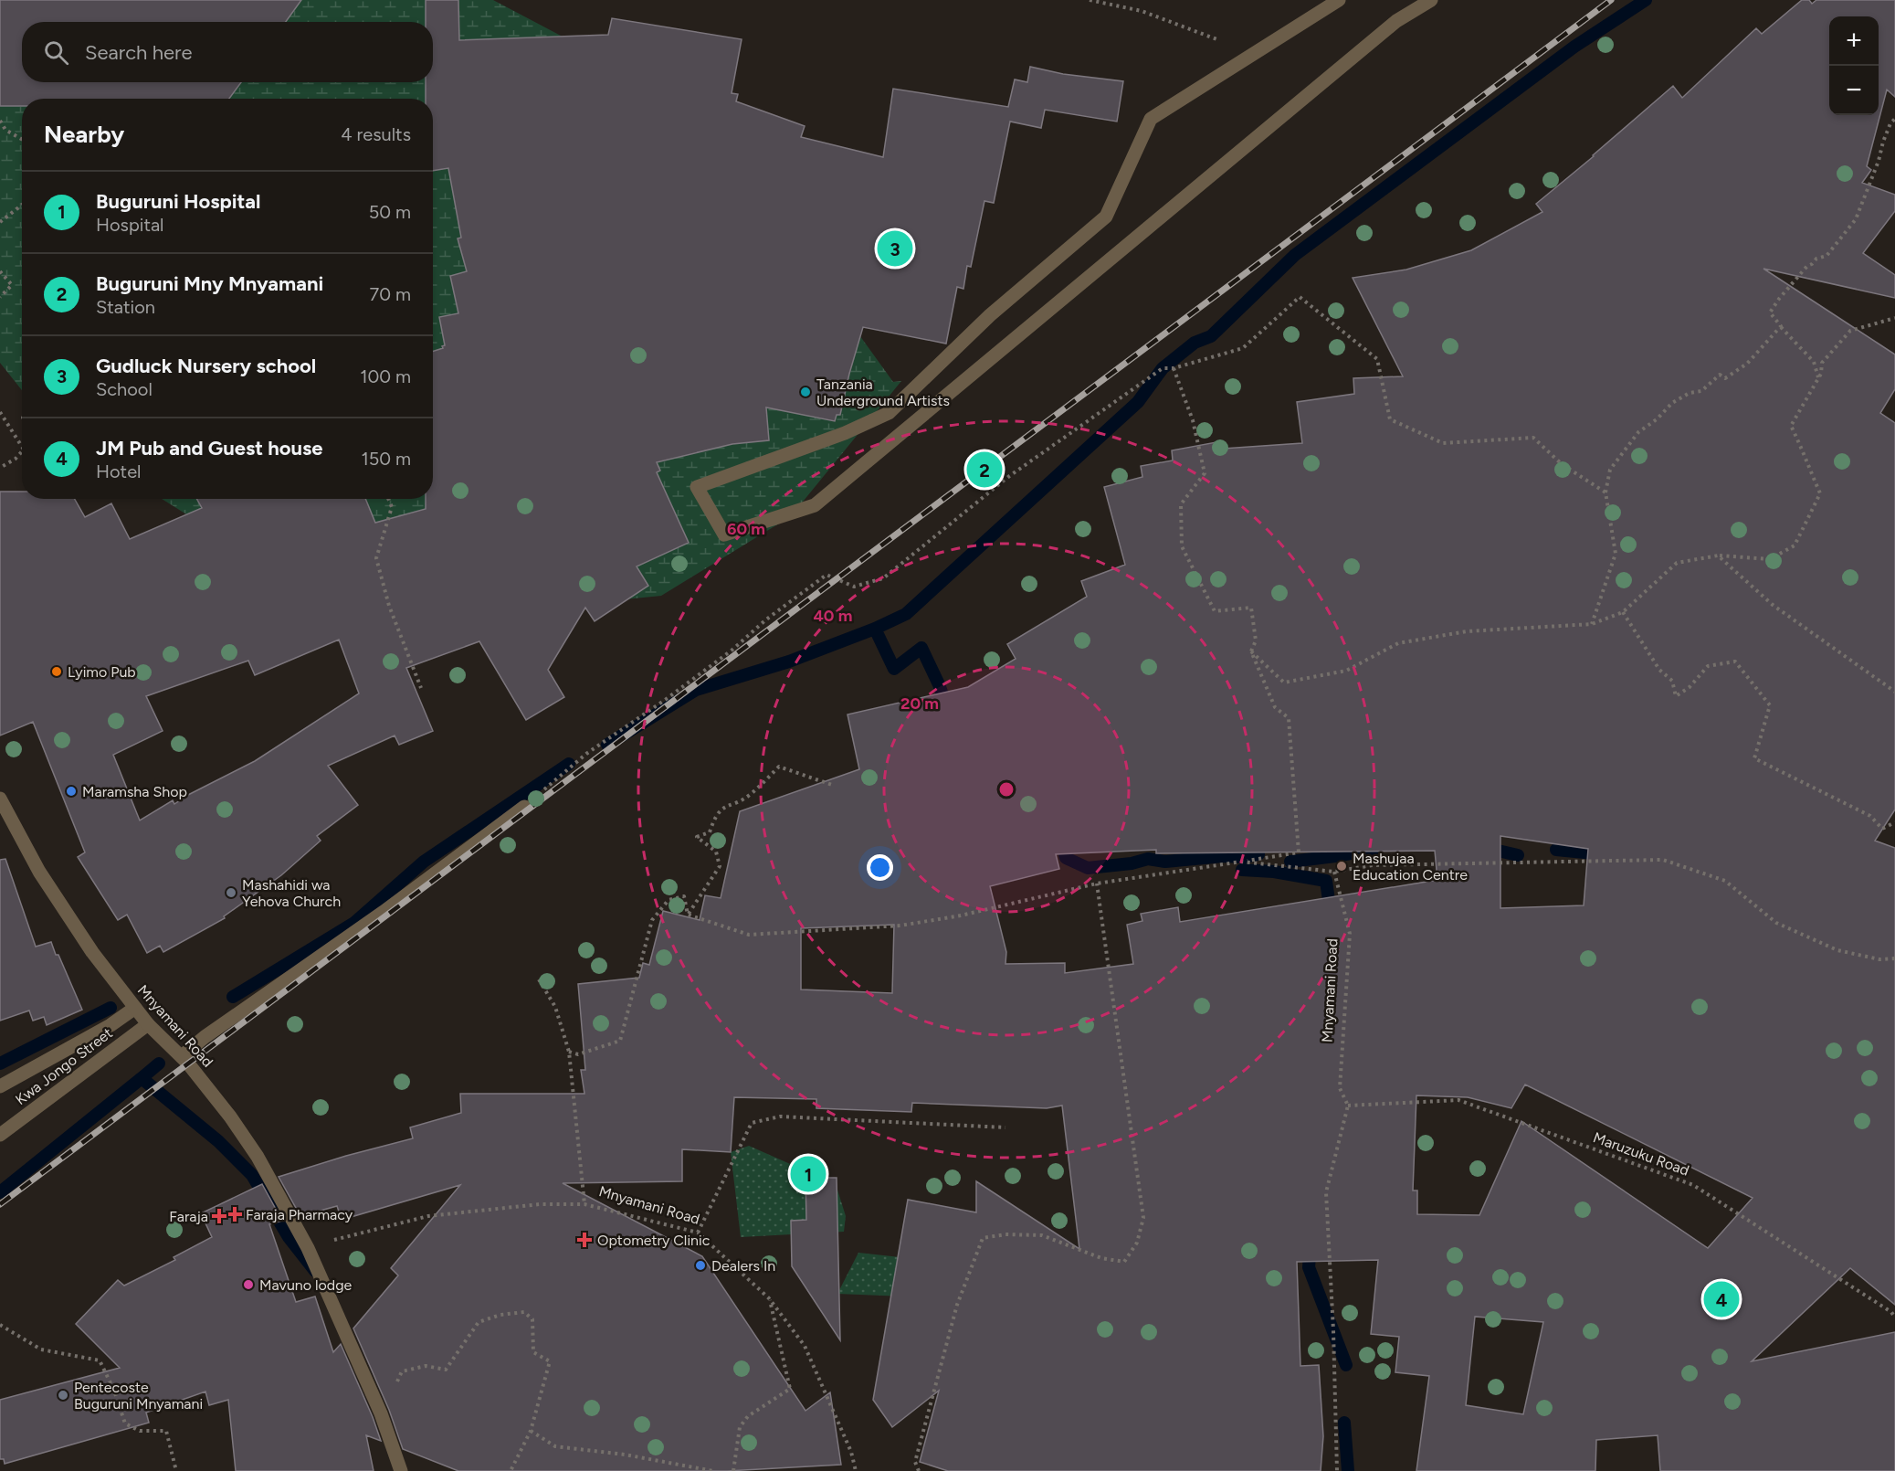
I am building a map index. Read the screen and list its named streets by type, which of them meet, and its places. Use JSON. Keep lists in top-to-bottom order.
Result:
{
  "streets": {
    "street": ["Mnyamani Road", "Kwa Jongo Street"],
    "path": ["Maruzuku Road"]
  },
  "crossings": [
    ["Mnyamani Road", "Kwa Jongo Street"],
    ["Mnyamani Road", "Maruzuku Road"]
  ],
  "places": {
    "other": [
      "Tanzania Underground Artists",
      "Lyimo Pub",
      "Maramsha Shop",
      "Mashujaa Education Centre",
      "Mashahidi wa Yehova Church",
      "Dealers In",
      "Mavuno lodge",
      "Pentecoste Buguruni Mnyamani"
    ],
    "health": ["Faraja Pharmacy", "Faraja", "Optometry Clinic"]
  },
  "page": {
    "map_buttons": ["+", "−"],
    "search": "Search here",
    "heading": ["Nearby", "4 results"],
    "list": [
      {
        "mark": "1",
        "name": "Buguruni Hospital",
        "note": "Hospital",
        "value": "50 m"
      },
      {
        "mark": "2",
        "name": "Buguruni Mny Mnyamani",
        "note": "Station",
        "value": "70 m"
      },
      {
        "mark": "3",
        "name": "Gudluck Nursery school",
        "note": "School",
        "value": "100 m"
      },
      {
        "mark": "4",
        "name": "JM Pub and Guest house",
        "note": "Hotel",
        "value": "150 m"
      }
    ],
    "pins": [
      "3",
      "2",
      "1",
      "4"
    ]
  },
  "rings": ["60 m", "40 m", "20 m"]
}
